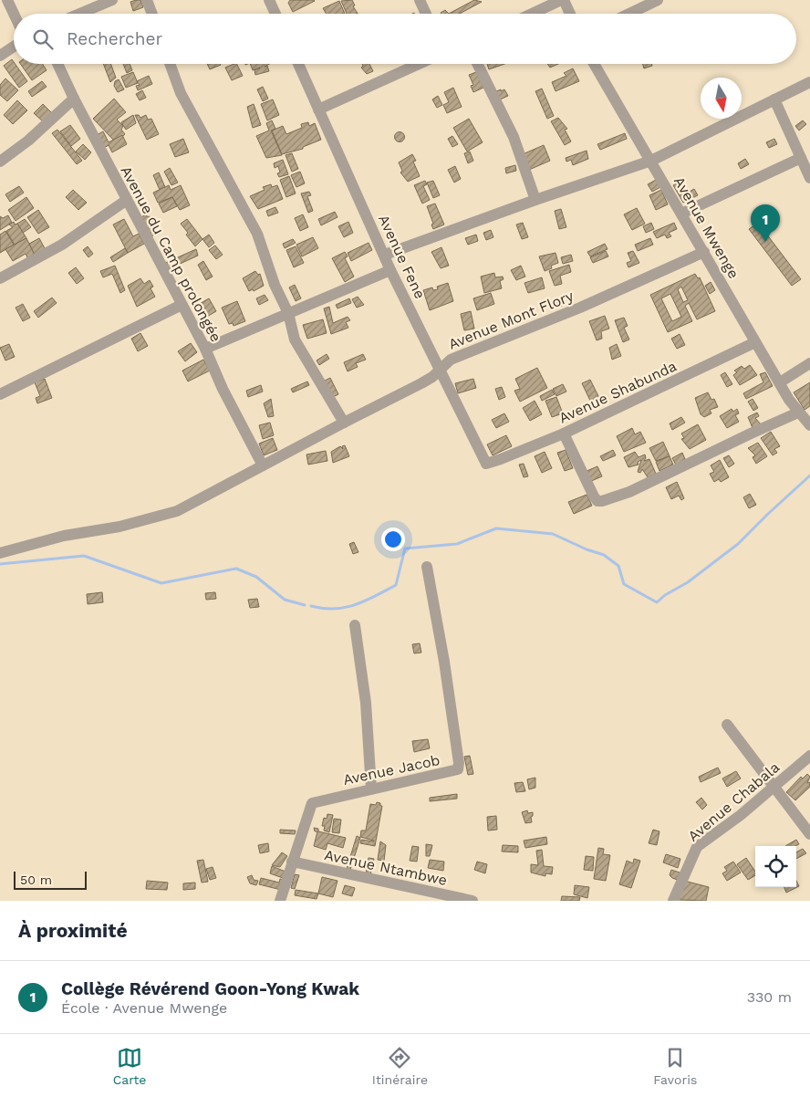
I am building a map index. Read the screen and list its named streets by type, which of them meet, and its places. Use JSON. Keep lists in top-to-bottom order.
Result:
{
  "streets": {
    "street": [
      "Avenue Mwenge",
      "Avenue du Camp prolongée",
      "Avenue Fene",
      "Avenue Mont Flory",
      "Avenue Shabunda",
      "Avenue Jacob",
      "Avenue Chabala",
      "Avenue Ntambwe"
    ]
  },
  "crossings": [
    ["Avenue Mwenge", "Avenue Mont Flory"],
    ["Avenue Mwenge", "Avenue Shabunda"],
    ["Avenue du Camp prolongée", "Avenue Mont Flory"],
    ["Avenue Fene", "Avenue Mont Flory"],
    ["Avenue Fene", "Avenue Shabunda"],
    ["Avenue Jacob", "Avenue Ntambwe"]
  ],
  "scale_bar": "50 m",
  "north": "bottom",
  "page": {
    "search": "Rechercher",
    "pins": "1",
    "scale": "50 m",
    "heading": "À proximité",
    "list": [
      {
        "mark": "1",
        "name": "Collège Révérend Goon-Yong Kwak",
        "note": "École · Avenue Mwenge",
        "value": "330 m"
      }
    ],
    "nav": ["Carte", "Itinéraire", "Favoris"]
  }
}
